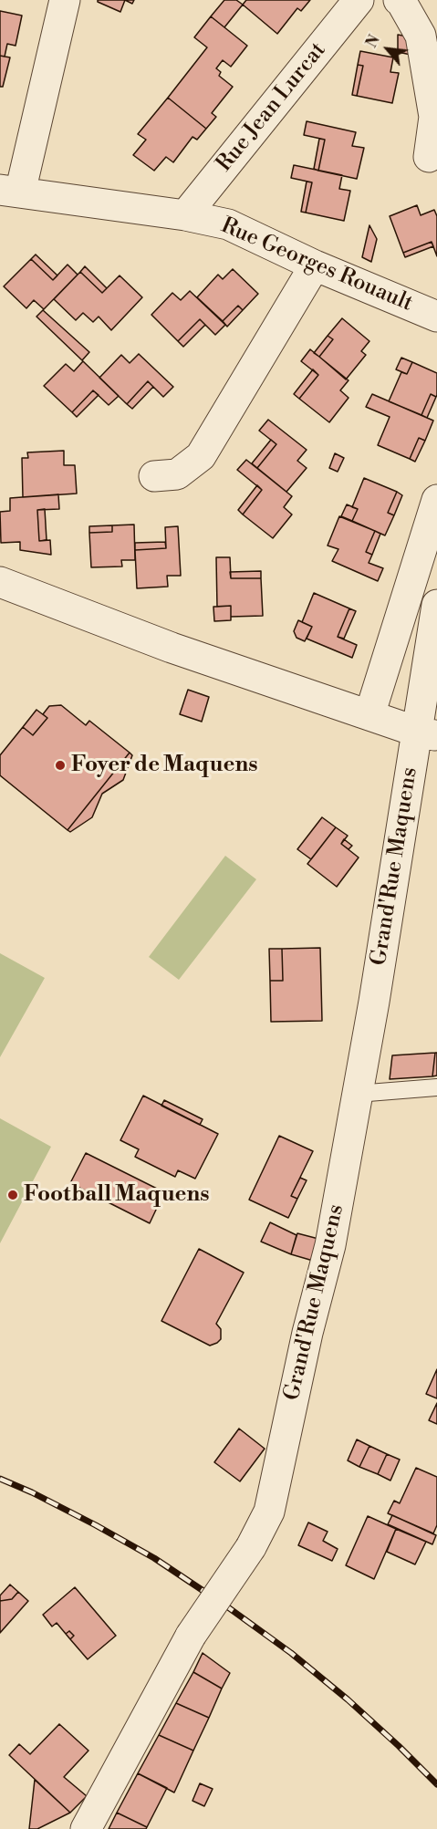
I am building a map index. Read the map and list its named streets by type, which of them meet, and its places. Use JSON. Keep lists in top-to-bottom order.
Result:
{
  "streets": {
    "street": ["Rue Jean Lurcat", "Rue Georges Rouault", "Grand'Rue Maquens"]
  },
  "crossings": [
    ["Rue Jean Lurcat", "Rue Georges Rouault"]
  ],
  "places": ["Foyer de Maquens", "Football Maquens"],
  "north": "top left"
}
